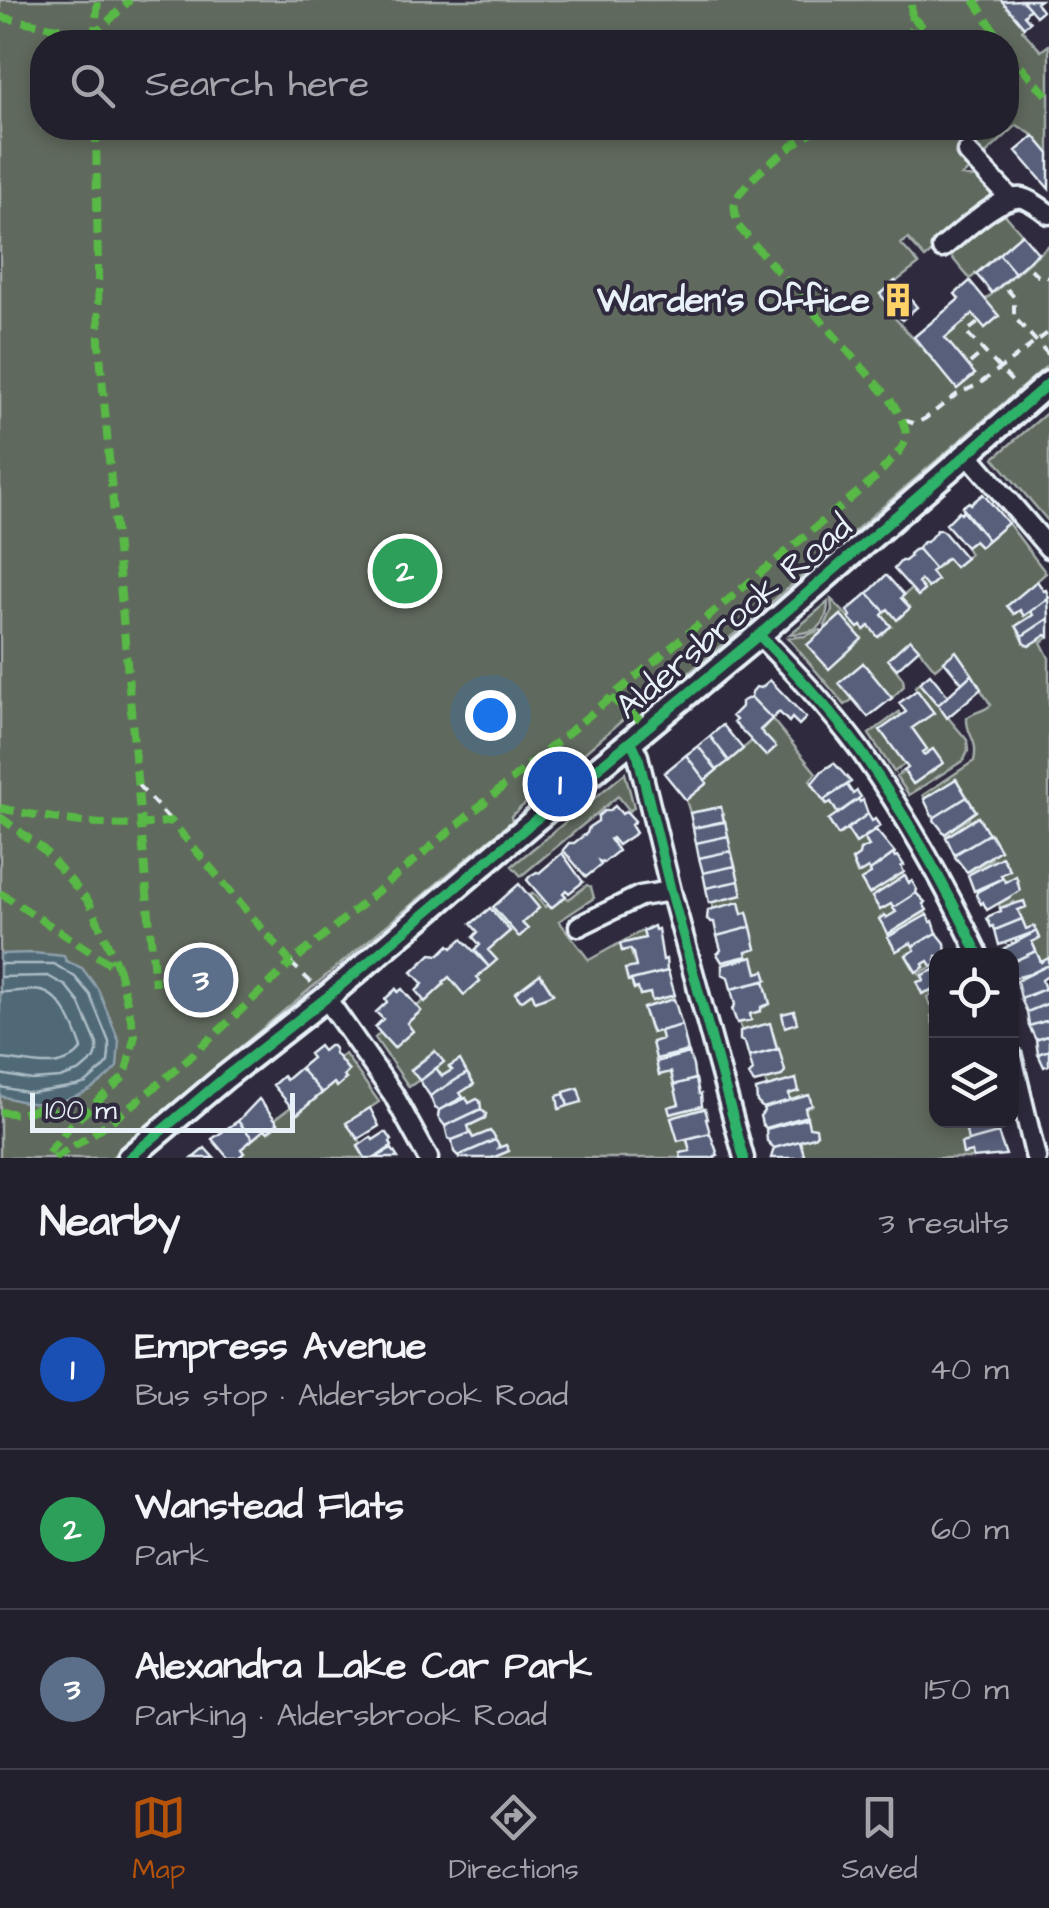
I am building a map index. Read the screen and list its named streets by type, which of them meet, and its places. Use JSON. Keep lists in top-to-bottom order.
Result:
{
  "streets": {
    "main road": ["Aldersbrook Road"]
  },
  "places": {
    "building": ["Warden's Office"]
  },
  "scale_bar": "100 m",
  "page": {
    "search": "Search here",
    "pins": ["2", "1", "3"],
    "scale": "100 m",
    "heading": ["Nearby", "3 results"],
    "list": [
      {
        "mark": "1",
        "name": "Empress Avenue",
        "note": "Bus stop · Aldersbrook Road",
        "value": "40 m"
      },
      {
        "mark": "2",
        "name": "Wanstead Flats",
        "note": "Park",
        "value": "60 m"
      },
      {
        "mark": "3",
        "name": "Alexandra Lake Car Park",
        "note": "Parking · Aldersbrook Road",
        "value": "150 m"
      }
    ],
    "nav": ["Map", "Directions", "Saved"]
  }
}
